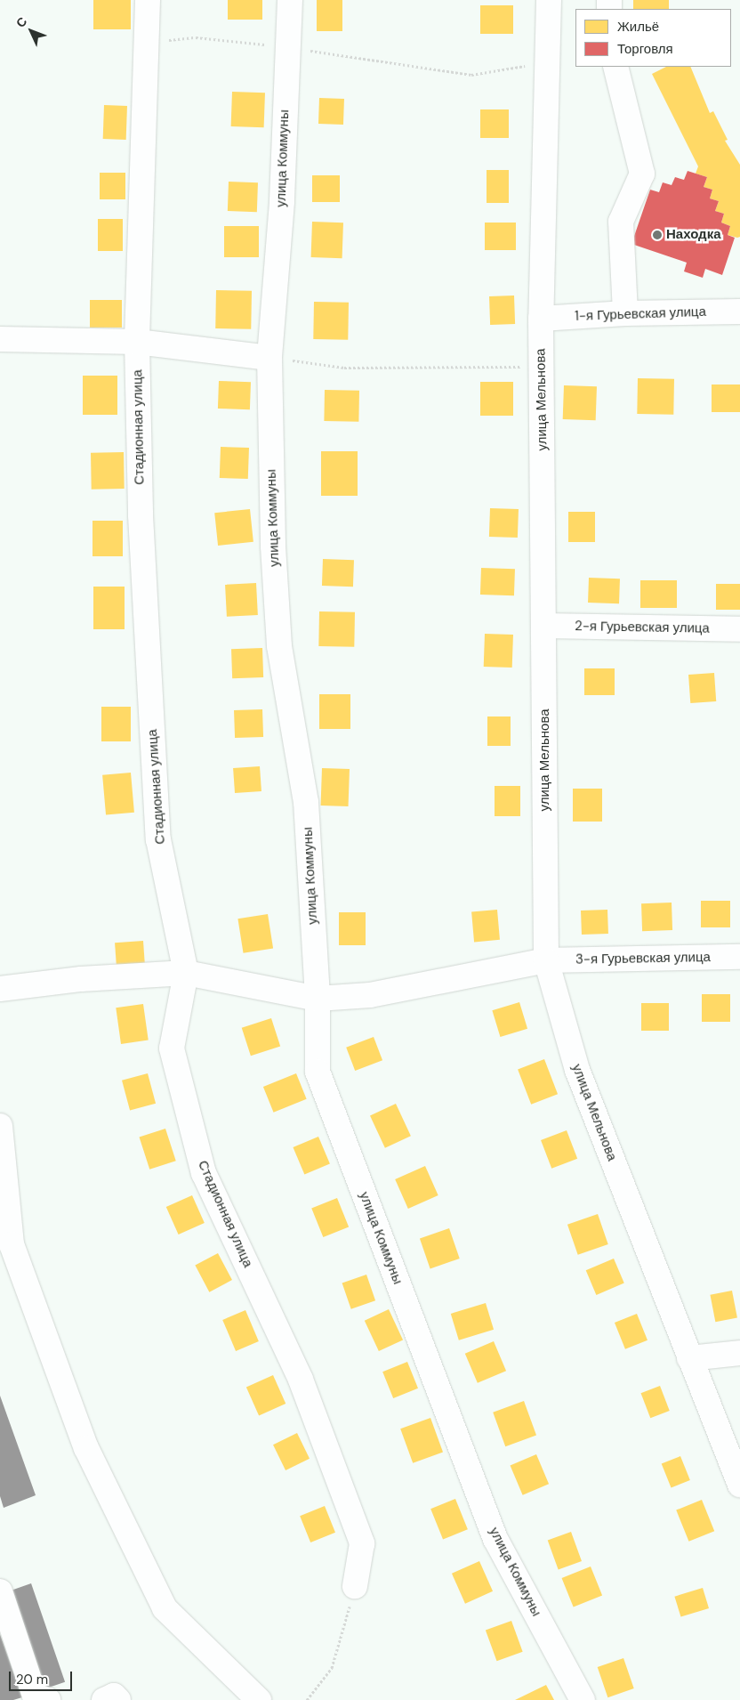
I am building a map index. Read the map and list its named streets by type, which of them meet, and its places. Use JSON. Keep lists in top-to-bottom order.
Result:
{
  "streets": {
    "street": [
      "улица Коммуны",
      "1-я Гурьевская улица",
      "улица Мельнова",
      "Стадионная улица",
      "2-я Гурьевская улица",
      "3-я Гурьевская улица"
    ]
  },
  "crossings": [
    ["улица Коммуны", "3-я Гурьевская улица"],
    ["1-я Гурьевская улица", "улица Мельнова"],
    ["улица Мельнова", "2-я Гурьевская улица"],
    ["улица Мельнова", "3-я Гурьевская улица"],
    ["Стадионная улица", "3-я Гурьевская улица"]
  ],
  "places": ["Находка"],
  "legend": ["Жильё", "Торговля"],
  "scale_bar": "20 m",
  "north": "top left"
}
